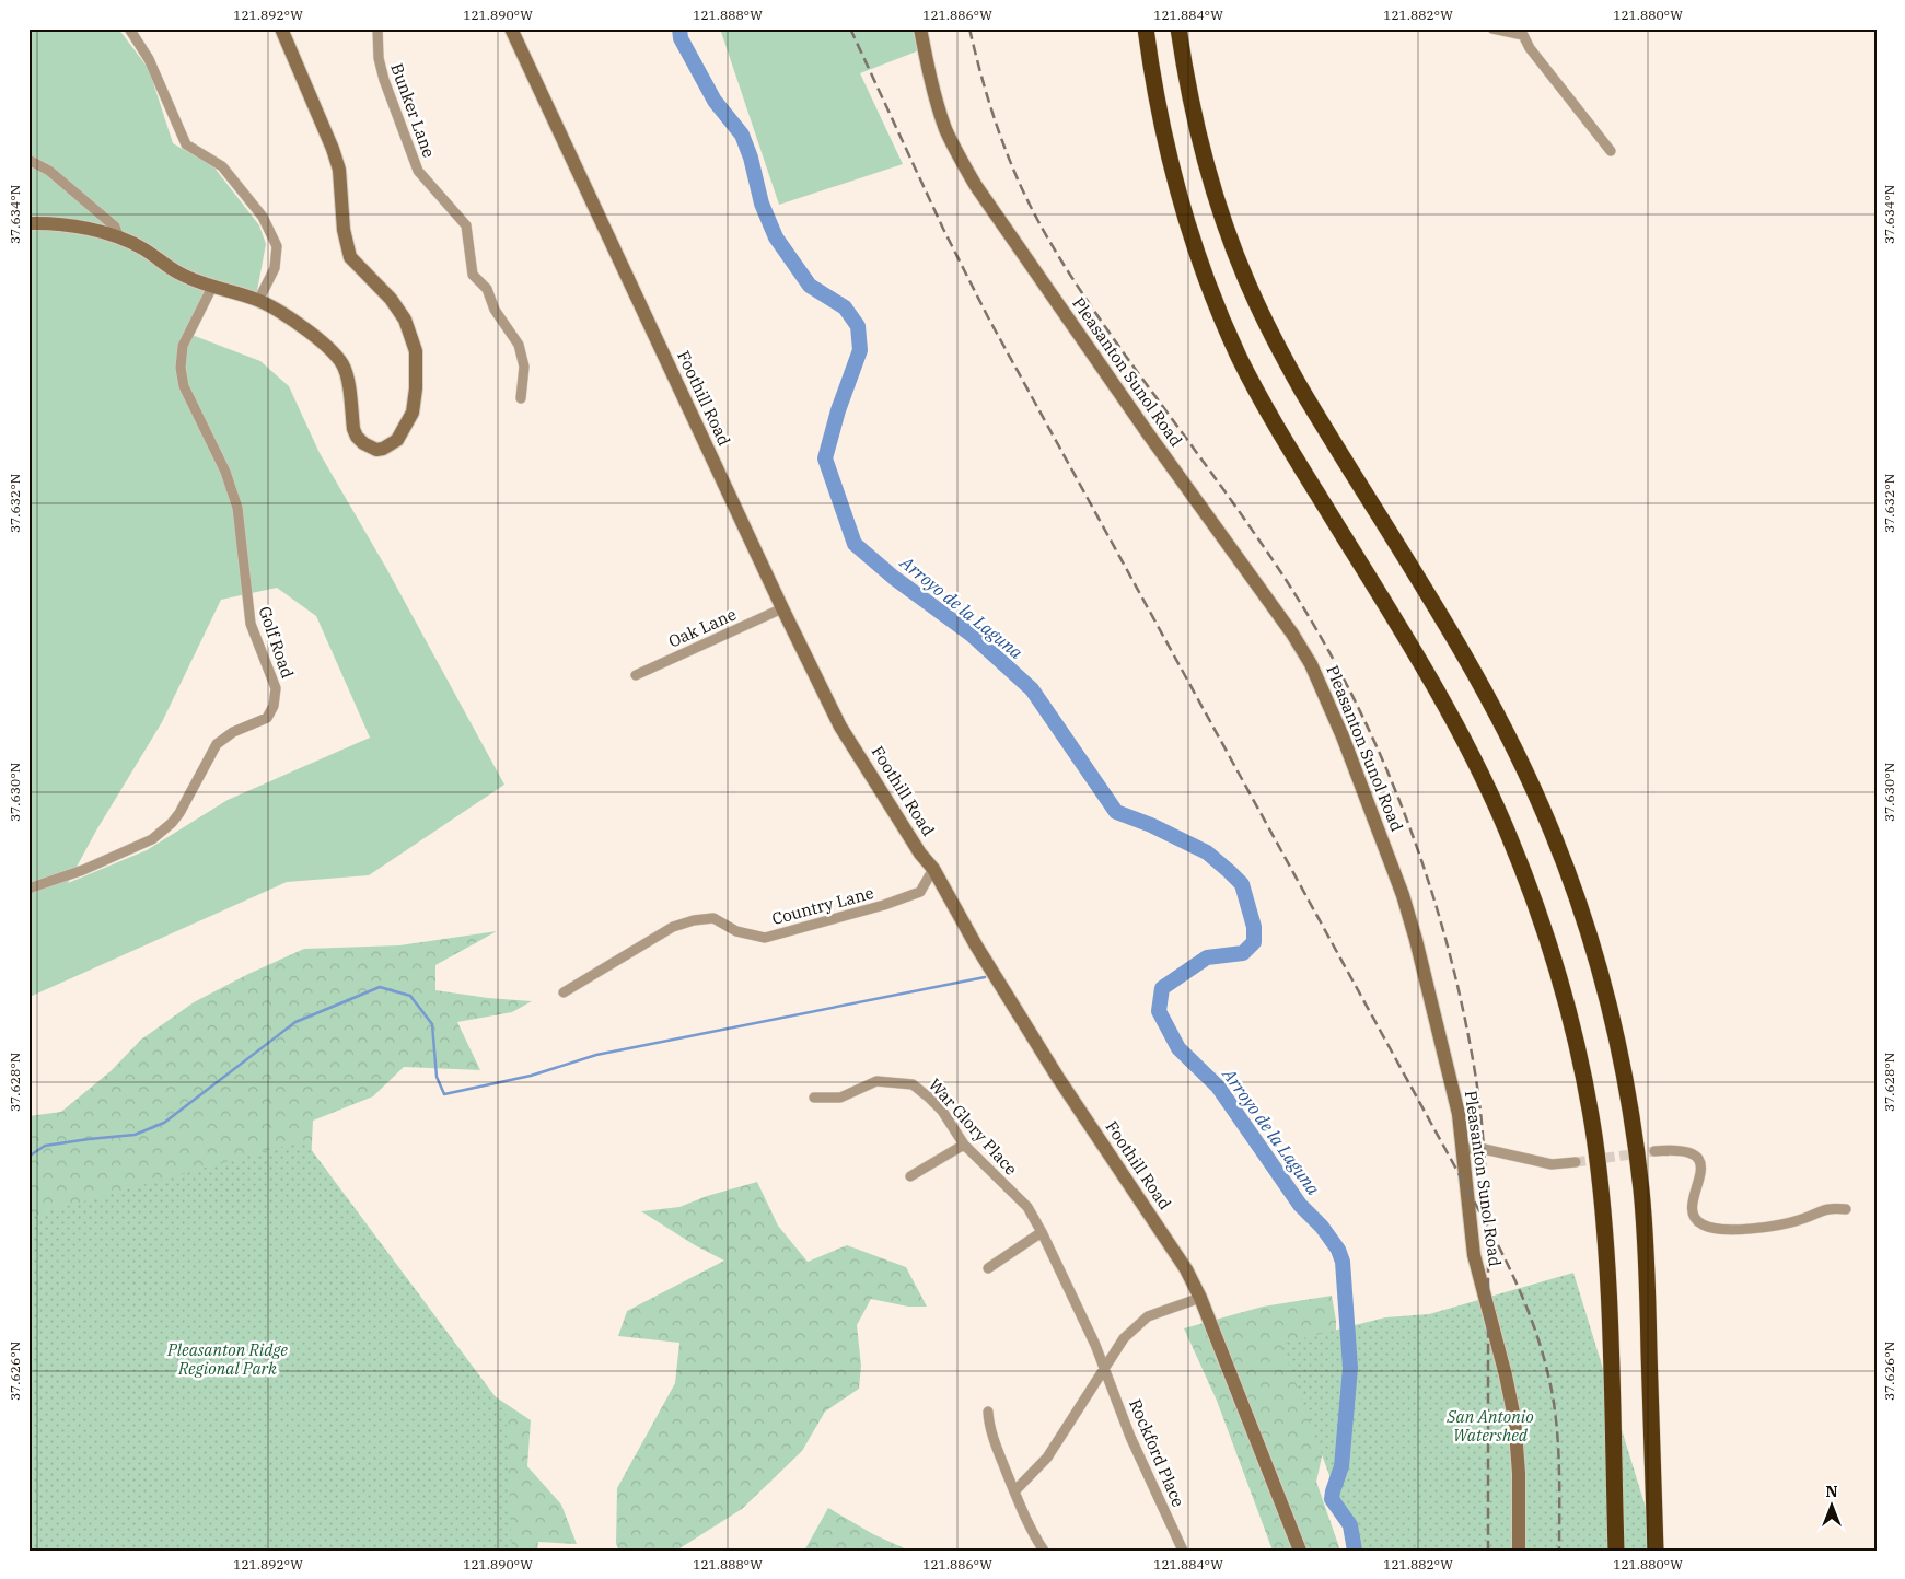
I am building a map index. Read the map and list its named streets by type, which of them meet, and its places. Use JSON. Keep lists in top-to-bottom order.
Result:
{
  "streets": {
    "street": [
      "Bunker Lane",
      "Pleasanton Sunol Road",
      "Foothill Road",
      "Oak Lane",
      "Golf Road",
      "Country Lane",
      "War Glory Place",
      "Rockford Place"
    ]
  },
  "crossings": [
    ["Foothill Road", "Oak Lane"],
    ["Foothill Road", "Country Lane"],
    ["War Glory Place", "Rockford Place"]
  ],
  "water": ["Arroyo de la Laguna"],
  "parks": ["Pleasanton Ridge Regional Park", "San Antonio Watershed"],
  "north": "top",
  "coordinates": [
    "121.892°W",
    "121.890°W",
    "121.888°W",
    "121.886°W",
    "121.884°W",
    "121.882°W",
    "121.880°W",
    "37.634°N",
    "37.632°N",
    "37.630°N",
    "37.628°N",
    "37.626°N"
  ]
}
